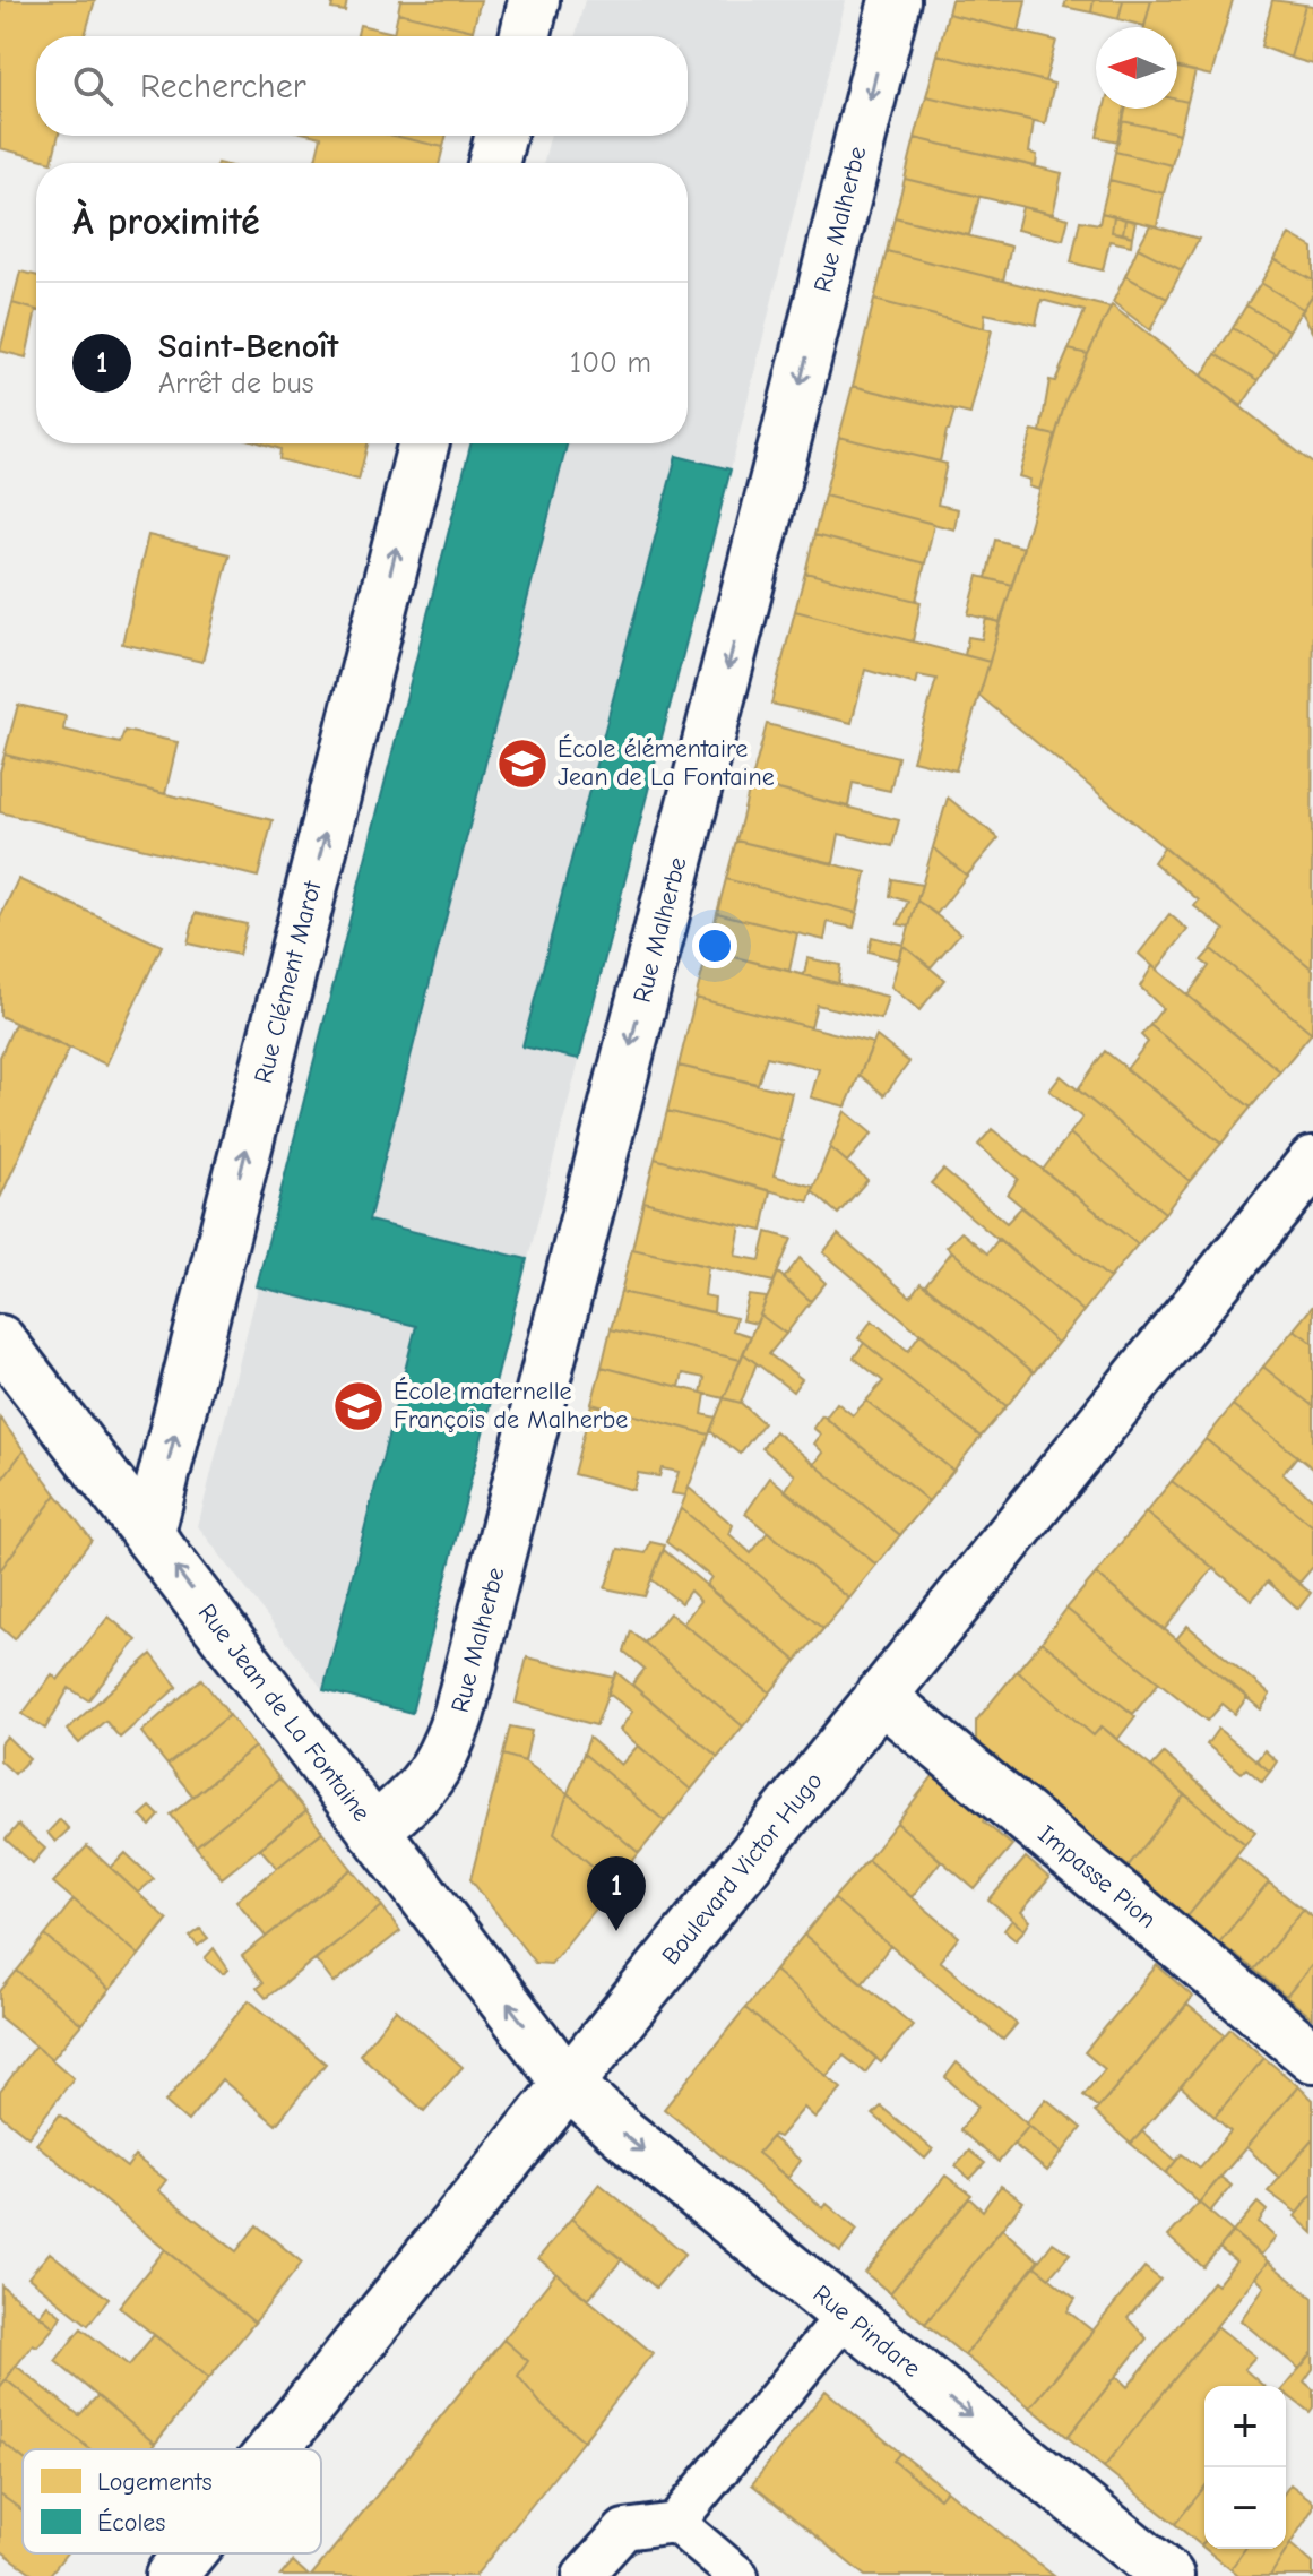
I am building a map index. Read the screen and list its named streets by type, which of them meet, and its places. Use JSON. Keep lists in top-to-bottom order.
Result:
{
  "streets": {
    "street": [
      "Rue Malherbe",
      "Rue Clément Marot",
      "Rue Jean de La Fontaine",
      "Boulevard Victor Hugo",
      "Impasse Pion",
      "Rue Pindare"
    ]
  },
  "crossings": [
    ["Rue Malherbe", "Rue Jean de La Fontaine"],
    ["Rue Clément Marot", "Rue Jean de La Fontaine"],
    ["Rue Jean de La Fontaine", "Boulevard Victor Hugo"],
    ["Rue Jean de La Fontaine", "Rue Pindare"],
    ["Boulevard Victor Hugo", "Impasse Pion"],
    ["Boulevard Victor Hugo", "Rue Pindare"]
  ],
  "one_way": [
    "Rue Malherbe",
    "Rue Clément Marot",
    "Rue Jean de La Fontaine",
    "Rue Pindare"
  ],
  "places": {
    "school or university": ["École élémentaire Jean de La Fontaine", "École maternelle François de Malherbe"]
  },
  "legend": ["Logements", "Écoles"],
  "north": "left",
  "page": {
    "search": "Rechercher",
    "heading": "À proximité",
    "list": [
      {
        "mark": "1",
        "name": "Saint-Benoît",
        "note": "Arrêt de bus",
        "value": "100 m"
      }
    ],
    "pins": "1",
    "map_buttons": ["+", "−"]
  }
}
